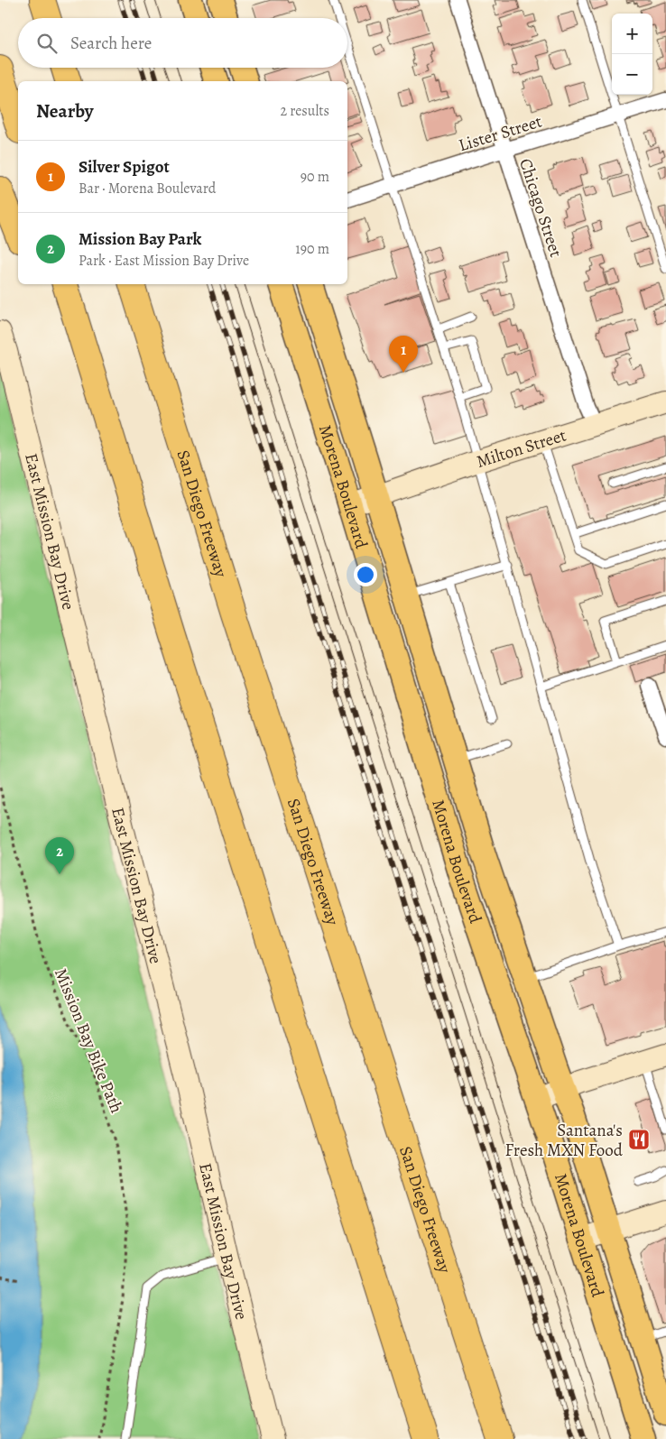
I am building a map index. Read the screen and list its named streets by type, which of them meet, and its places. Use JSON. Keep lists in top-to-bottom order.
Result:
{
  "streets": {
    "highway": ["San Diego Freeway"],
    "main road": ["Milton Street", "Morena Boulevard", "East Mission Bay Drive"],
    "street": ["Lister Street", "Chicago Street"],
    "path": ["Mission Bay Bike Path"]
  },
  "crossings": [
    ["Lister Street", "Chicago Street"],
    ["Chicago Street", "Milton Street"],
    ["Milton Street", "Morena Boulevard"]
  ],
  "places": {
    "restaurant": ["Santana's Fresh MXN Food"]
  },
  "page": {
    "map_buttons": ["+", "−"],
    "search": "Search here",
    "heading": ["Nearby", "2 results"],
    "list": [
      {
        "mark": "1",
        "name": "Silver Spigot",
        "note": "Bar · Morena Boulevard",
        "value": "90 m"
      },
      {
        "mark": "2",
        "name": "Mission Bay Park",
        "note": "Park · East Mission Bay Drive",
        "value": "190 m"
      }
    ],
    "pins": ["1", "2"]
  }
}
